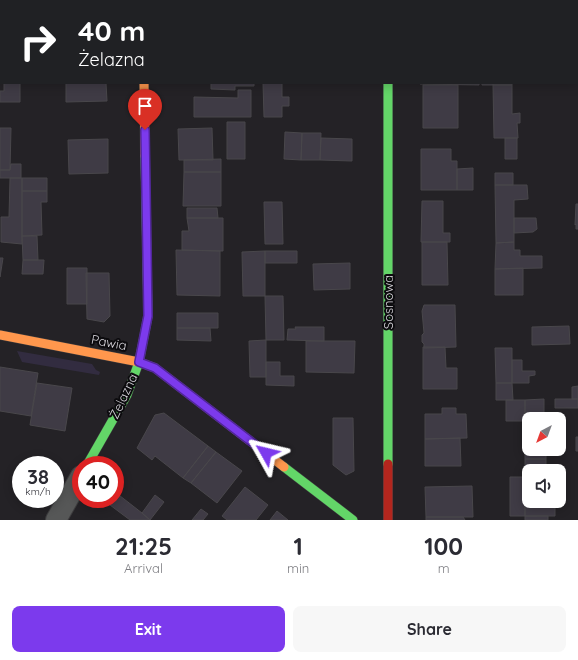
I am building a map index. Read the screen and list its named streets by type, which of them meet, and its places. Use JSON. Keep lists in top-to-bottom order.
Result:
{
  "streets": {
    "street": ["Sosnowa", "Pawia", "Żelazna"]
  },
  "crossings": [
    ["Pawia", "Żelazna"]
  ],
  "north": "bottom left",
  "page": {
    "turn": ["40 m", "Żelazna"],
    "speed": "38 km/h",
    "limit": "40",
    "eta": [
      "21:25",
      "Arrival",
      "1",
      "min",
      "100",
      "m"
    ],
    "buttons": ["Exit", "Share"]
  }
}
